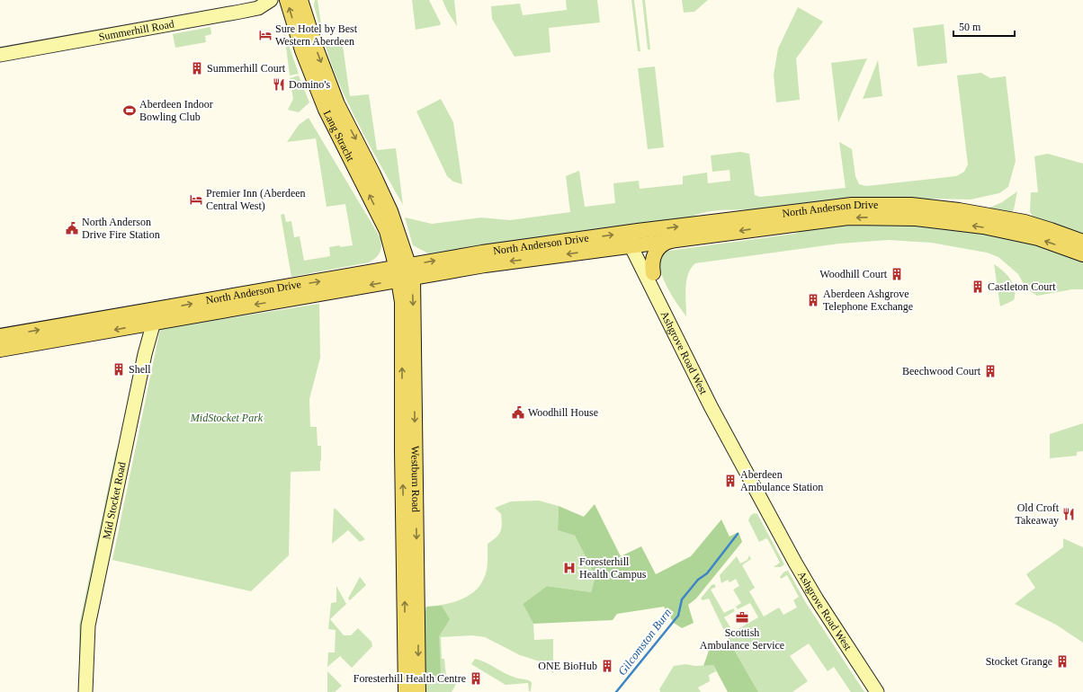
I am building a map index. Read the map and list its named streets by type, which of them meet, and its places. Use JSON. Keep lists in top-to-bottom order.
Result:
{
  "streets": {
    "main road": ["Lang Stracht", "North Anderson Drive", "Westburn Road"],
    "street": ["Summerhill Road", "Ashgrove Road West", "Mid Stocket Road"]
  },
  "crossings": [
    ["Lang Stracht", "North Anderson Drive"],
    ["Lang Stracht", "Westburn Road"],
    ["North Anderson Drive", "Ashgrove Road West"],
    ["North Anderson Drive", "Westburn Road"],
    ["North Anderson Drive", "Mid Stocket Road"]
  ],
  "water": ["Gilcomston Burn"],
  "parks": ["MidStocket Park"],
  "places": {
    "hotel": ["Sure Hotel by Best Western Aberdeen", "Premier Inn (Aberdeen Central West)"],
    "building": [
      "Summerhill Court",
      "Woodhill Court",
      "Castleton Court",
      "Aberdeen Ashgrove Telephone Exchange",
      "Shell",
      "Beechwood Court",
      "Aberdeen Ambulance Station",
      "Stocket Grange",
      "ONE BioHub",
      "Foresterhill Health Centre"
    ],
    "restaurant": ["Domino's", "Old Croft Takeaway"],
    "sports": ["Aberdeen Indoor Bowling Club"],
    "public building": ["North Anderson Drive Fire Station", "Woodhill House"],
    "hospital": ["Foresterhill Health Campus"],
    "office": ["Scottish Ambulance Service"]
  },
  "scale_bar": "50 m"
}
